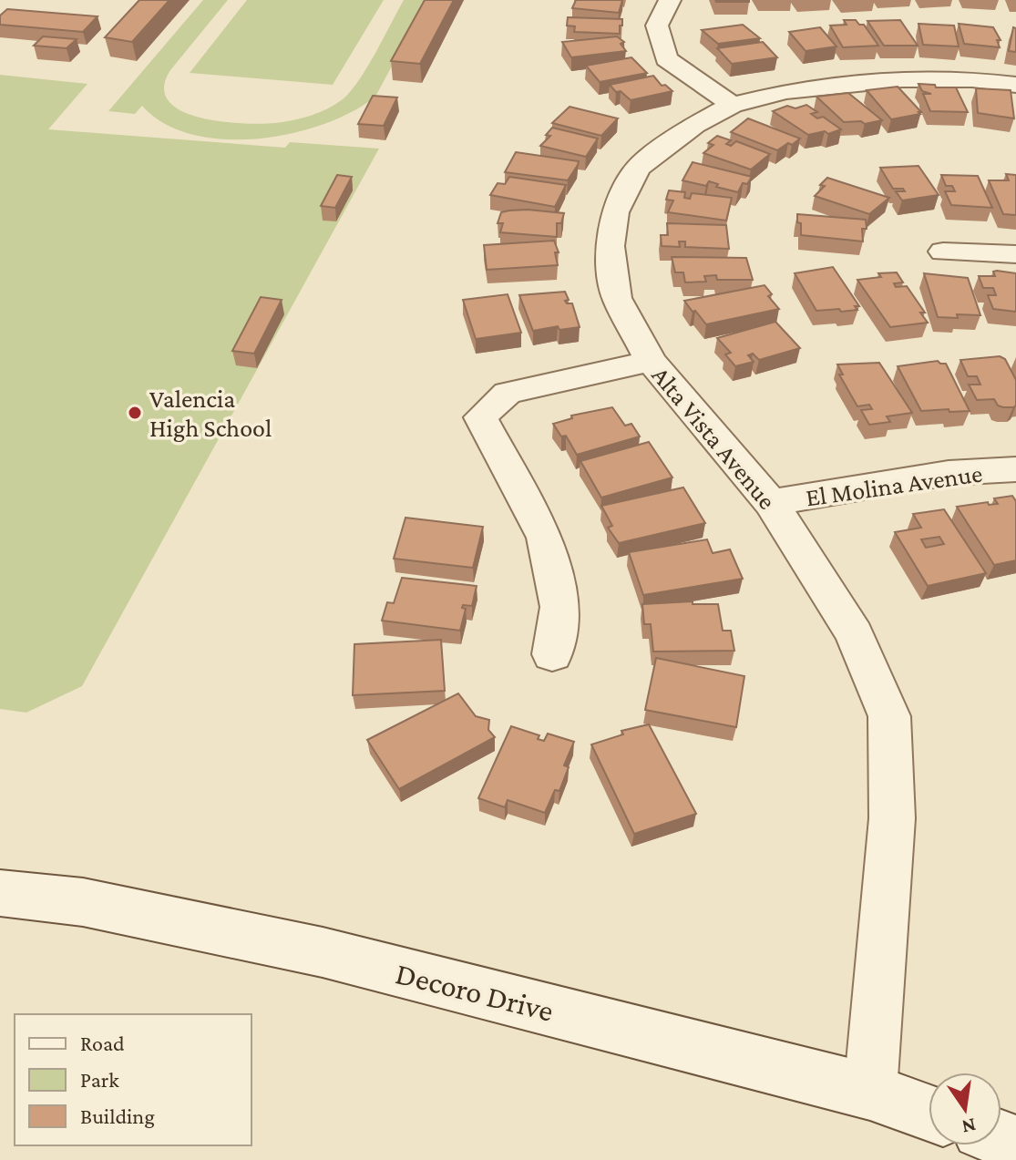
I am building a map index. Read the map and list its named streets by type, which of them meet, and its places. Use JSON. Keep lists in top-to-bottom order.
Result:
{
  "streets": {
    "main road": ["Decoro Drive"],
    "street": ["Alta Vista Avenue", "El Molina Avenue"]
  },
  "crossings": [
    ["Alta Vista Avenue", "El Molina Avenue"],
    ["Alta Vista Avenue", "Decoro Drive"]
  ],
  "places": ["Valencia High School"],
  "legend": ["Road", "Park", "Building"],
  "north": "bottom"
}
